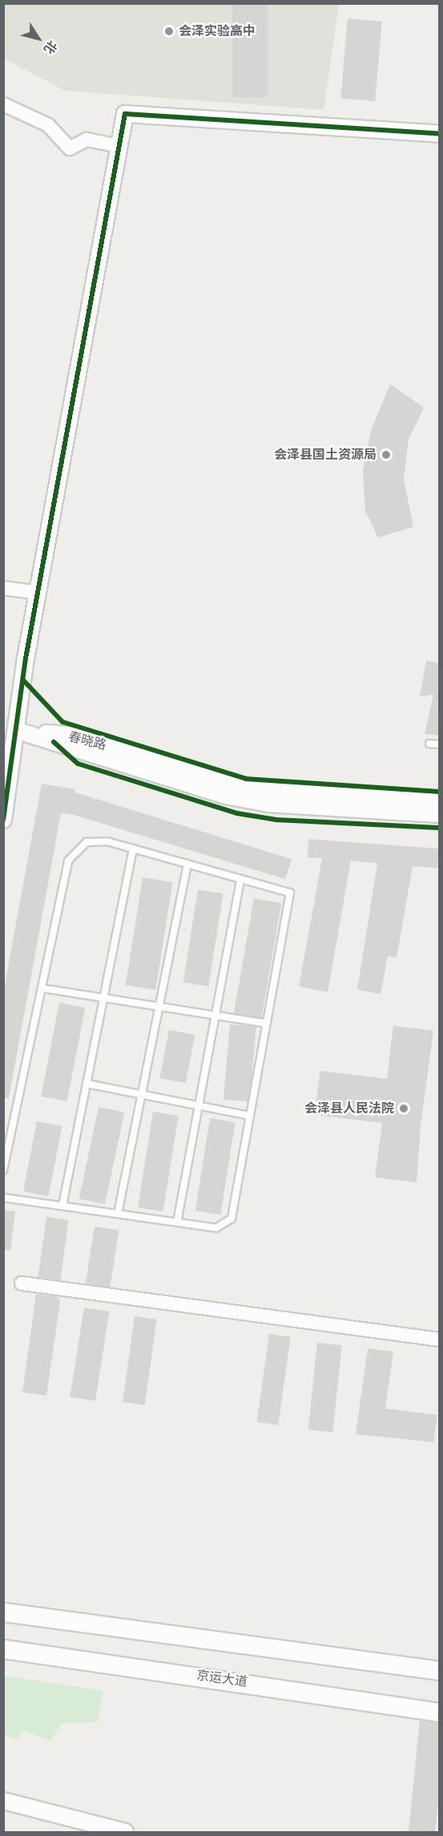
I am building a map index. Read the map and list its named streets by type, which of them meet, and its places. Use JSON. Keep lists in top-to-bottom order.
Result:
{
  "streets": {
    "main road": ["京运大道"],
    "street": ["春晓路"]
  },
  "places": ["会泽实验高中", "会泽县国土资源局", "会泽县人民法院"],
  "north": "bottom right"
}
